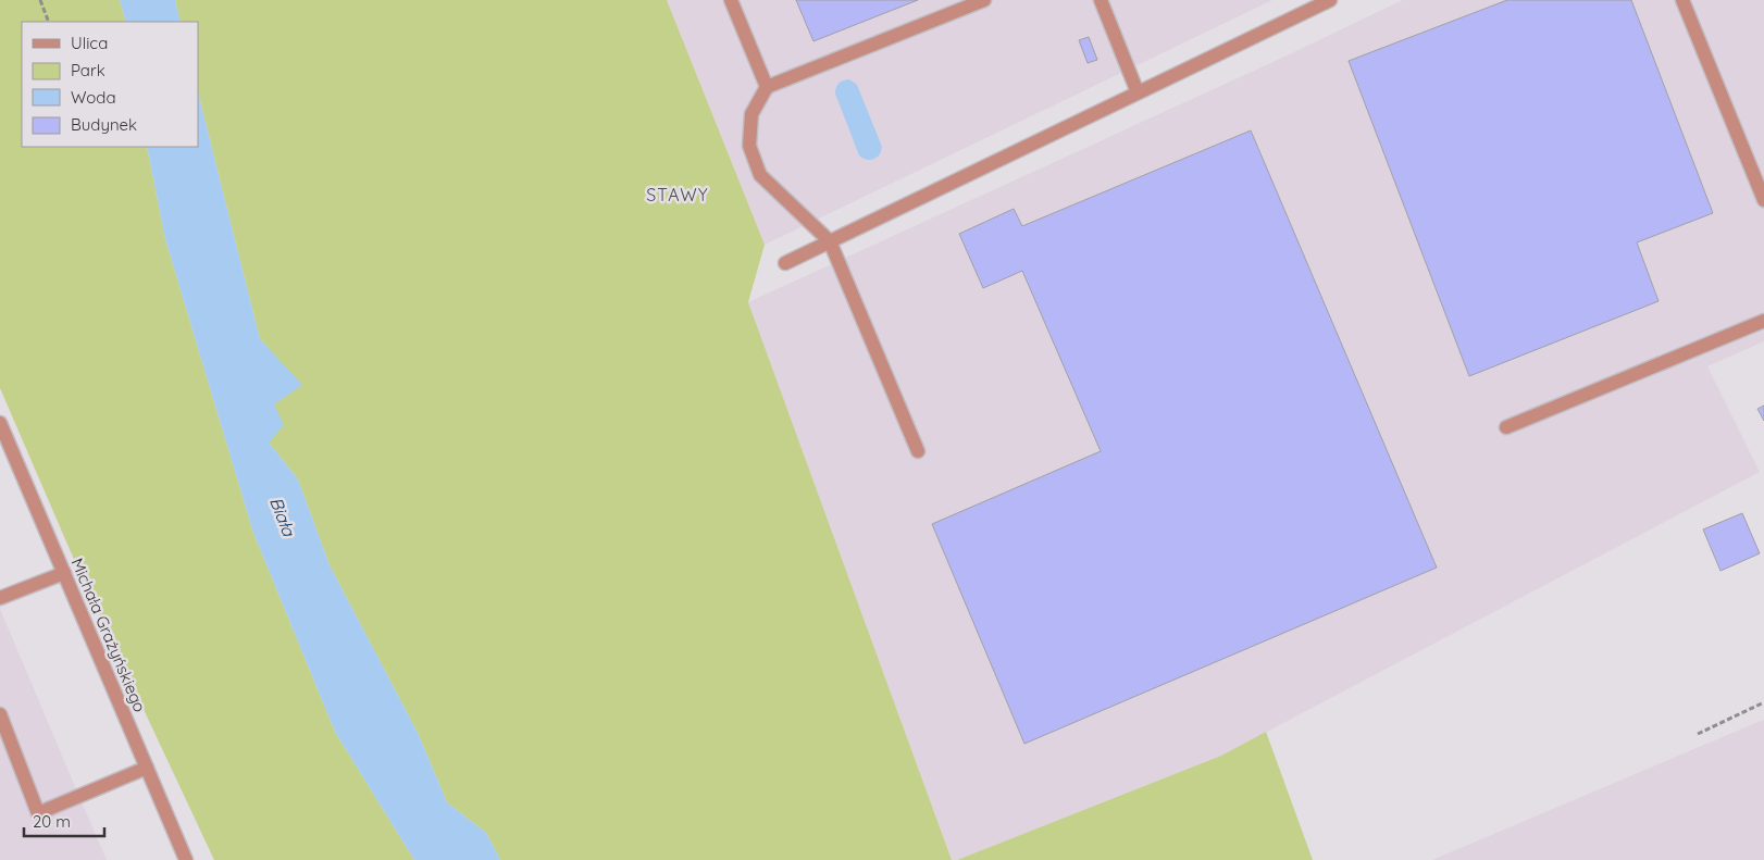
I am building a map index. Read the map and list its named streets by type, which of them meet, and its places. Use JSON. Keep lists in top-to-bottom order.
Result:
{
  "streets": {
    "street": ["Michała Grażyńskiego"]
  },
  "districts": ["STAWY"],
  "water": ["Biała"],
  "legend": [
    "Ulica",
    "Park",
    "Woda",
    "Budynek"
  ],
  "scale_bar": "20 m"
}
